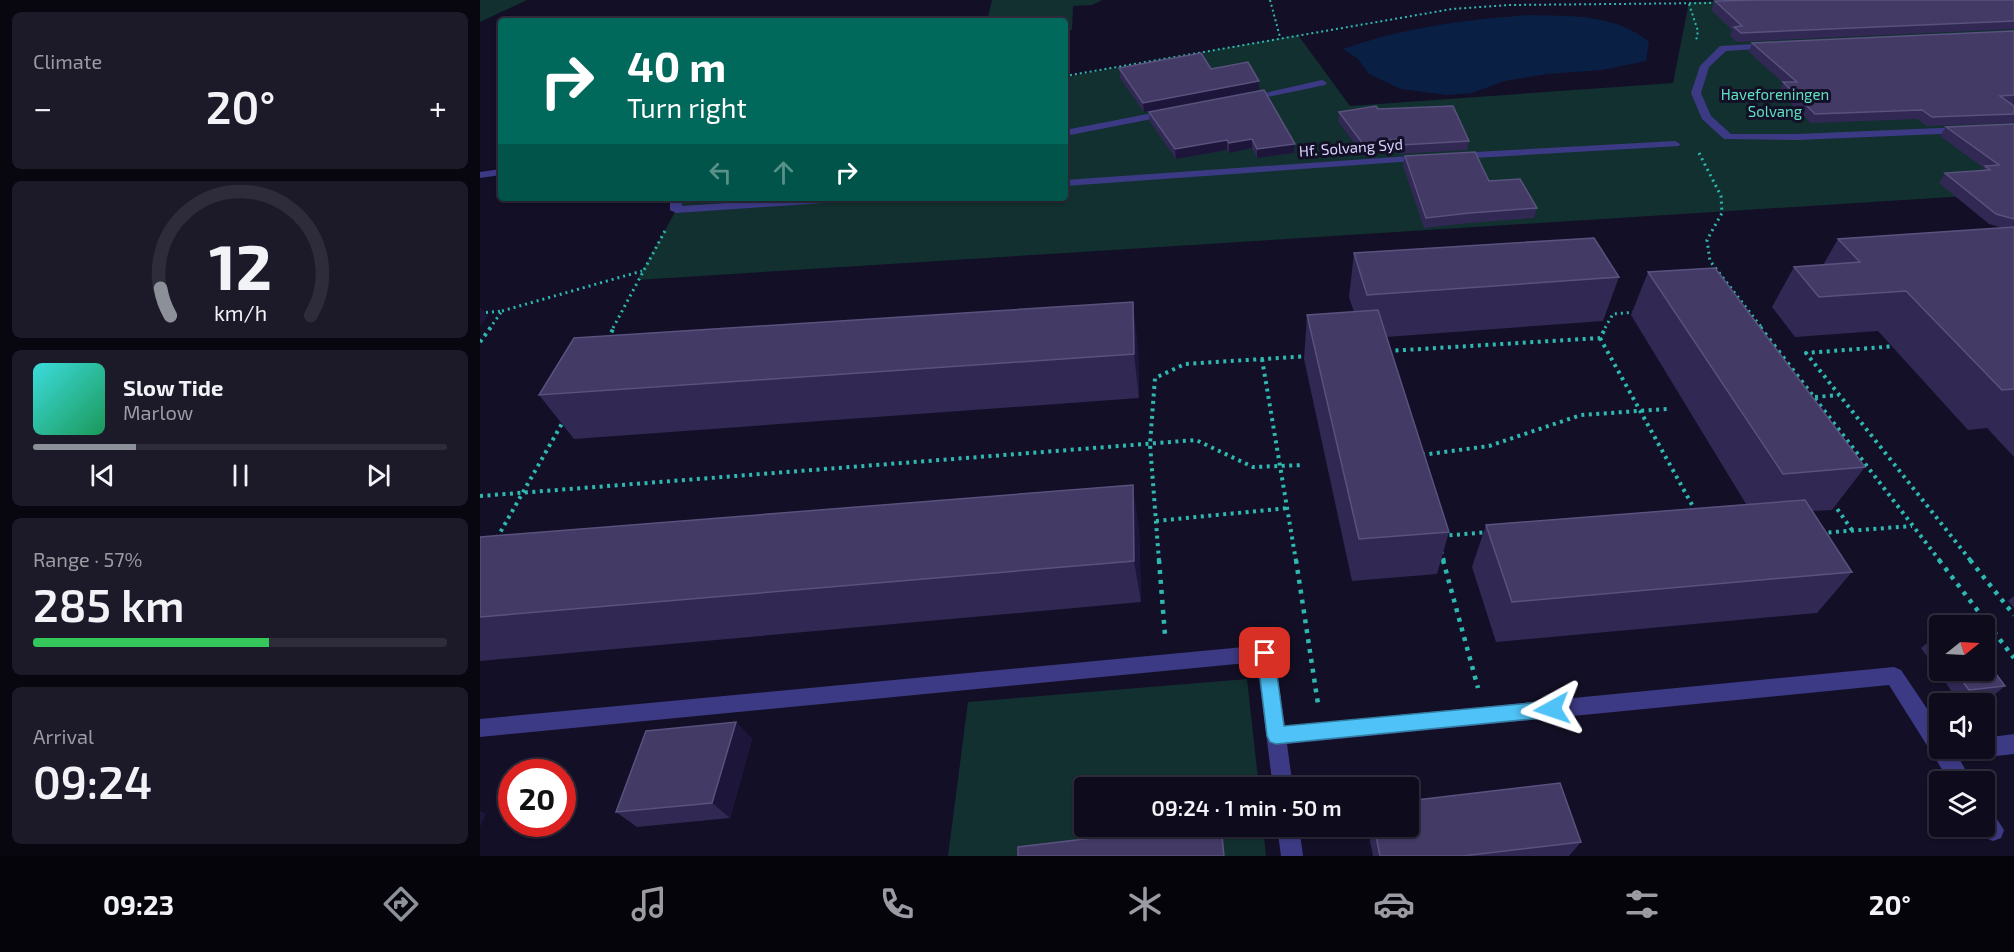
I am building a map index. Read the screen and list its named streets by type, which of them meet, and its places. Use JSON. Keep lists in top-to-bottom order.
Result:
{
  "streets": {
    "lane": ["Hf. Solvang Syd"]
  },
  "parks": ["Haveforeningen Solvang"],
  "north": "right",
  "page": {
    "tile": [
      "Climate",
      ["Range · 57%", "285 km"],
      ["Arrival", "09:24"]
    ],
    "turn": ["40 m", "Turn right"],
    "heat": ["−", "20°", "+"],
    "song": ["Slow Tide", "Marlow"],
    "limit": "20",
    "trip": "09:24 · 1 min · 50 m",
    "tabs": ["09:23", "20°"],
    "gauge": ["12", "km/h"]
  }
}
